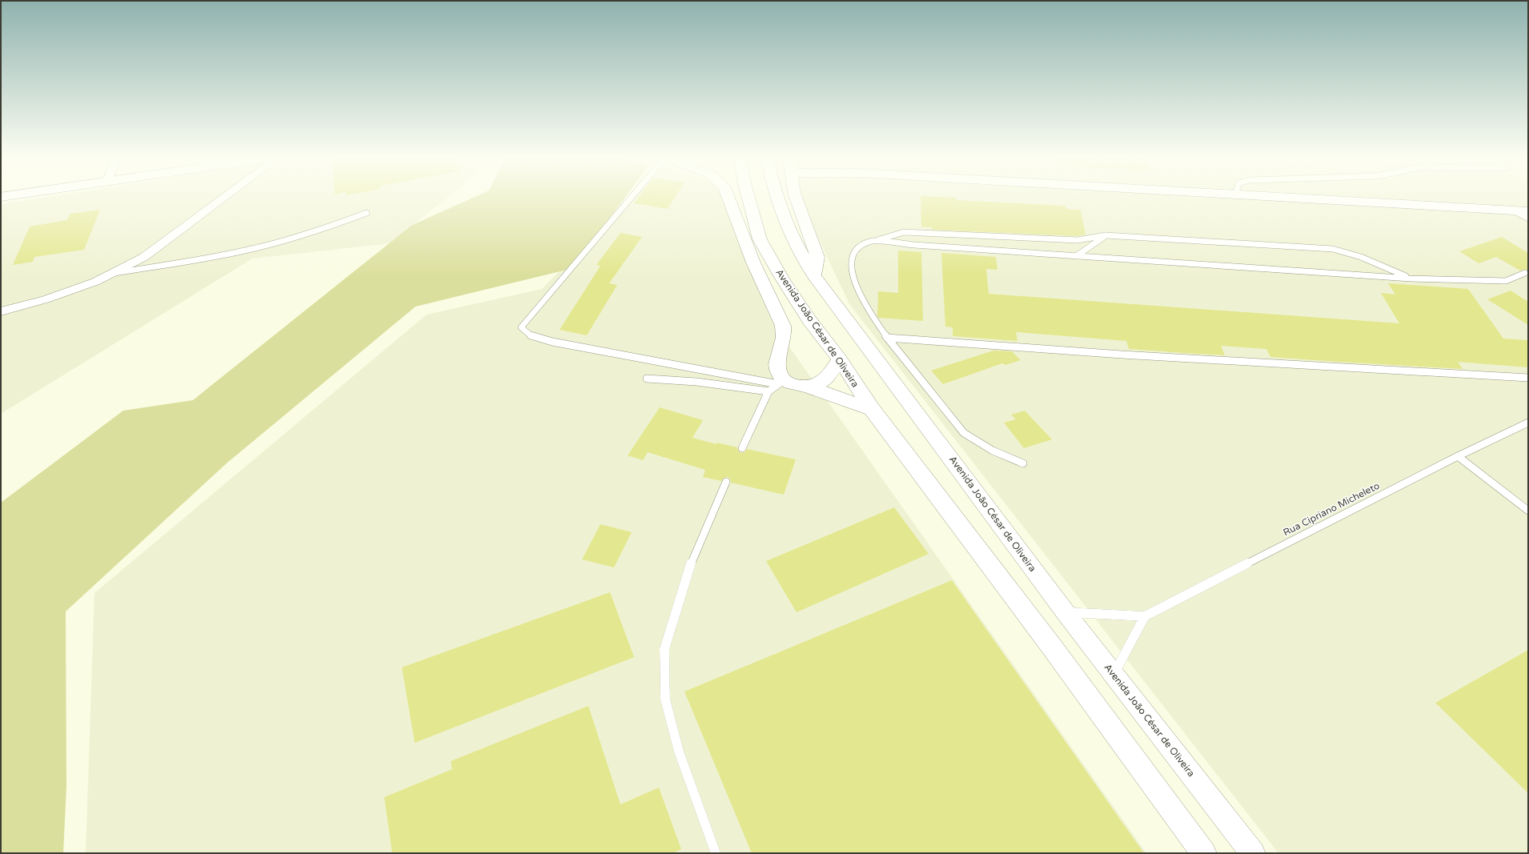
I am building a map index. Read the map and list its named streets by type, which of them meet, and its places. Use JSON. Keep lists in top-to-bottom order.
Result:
{
  "streets": {
    "street": ["Avenida João César de Oliveira"],
    "lane": ["Rua Cipriano Micheleto"]
  }
}
